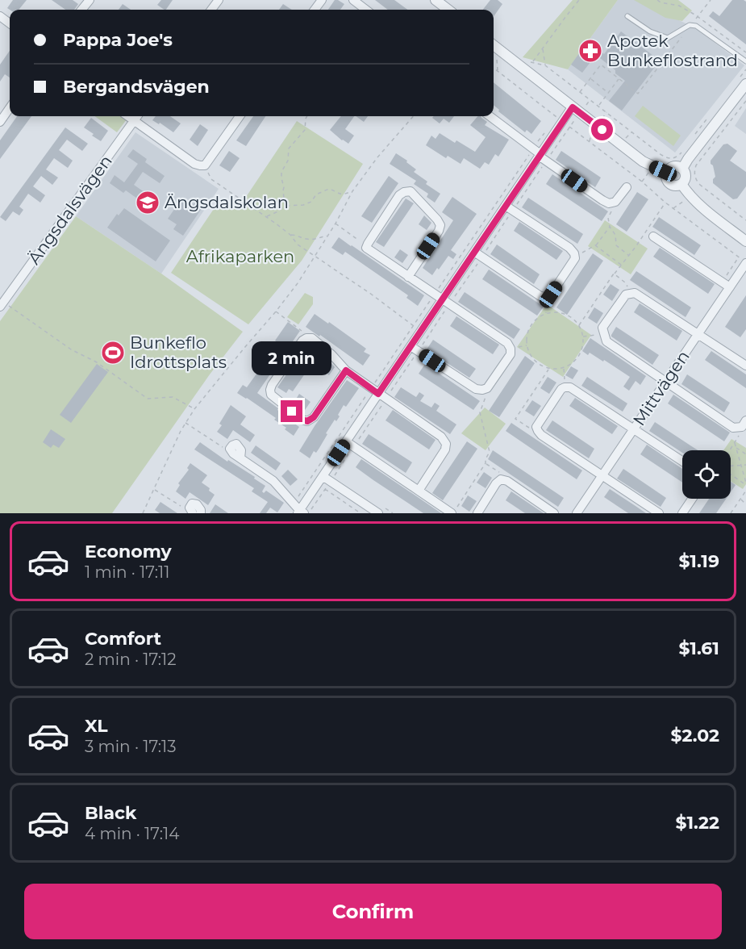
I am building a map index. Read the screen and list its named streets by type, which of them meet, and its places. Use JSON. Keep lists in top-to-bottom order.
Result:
{
  "streets": {
    "street": ["Ängsdalsvägen", "Mittvägen"]
  },
  "parks": ["Afrikaparken"],
  "places": {
    "pharmacy": ["Apotek Bunkeflostrand"],
    "school or university": ["Ängsdalskolan"],
    "sports": ["Bunkeflo Idrottsplats"]
  },
  "page": {
    "banner": ["Pappa Joe's", "Bergandsvägen"],
    "bubble": "2 min",
    "list": [
      {
        "name": "Economy",
        "note": "1 min · 17:11",
        "value": "$1.19"
      },
      {
        "name": "Comfort",
        "note": "2 min · 17:12",
        "value": "$1.61"
      },
      {
        "name": "XL",
        "note": "3 min · 17:13",
        "value": "$2.02"
      },
      {
        "name": "Black",
        "note": "4 min · 17:14",
        "value": "$1.22"
      }
    ],
    "buttons": "Confirm"
  }
}
